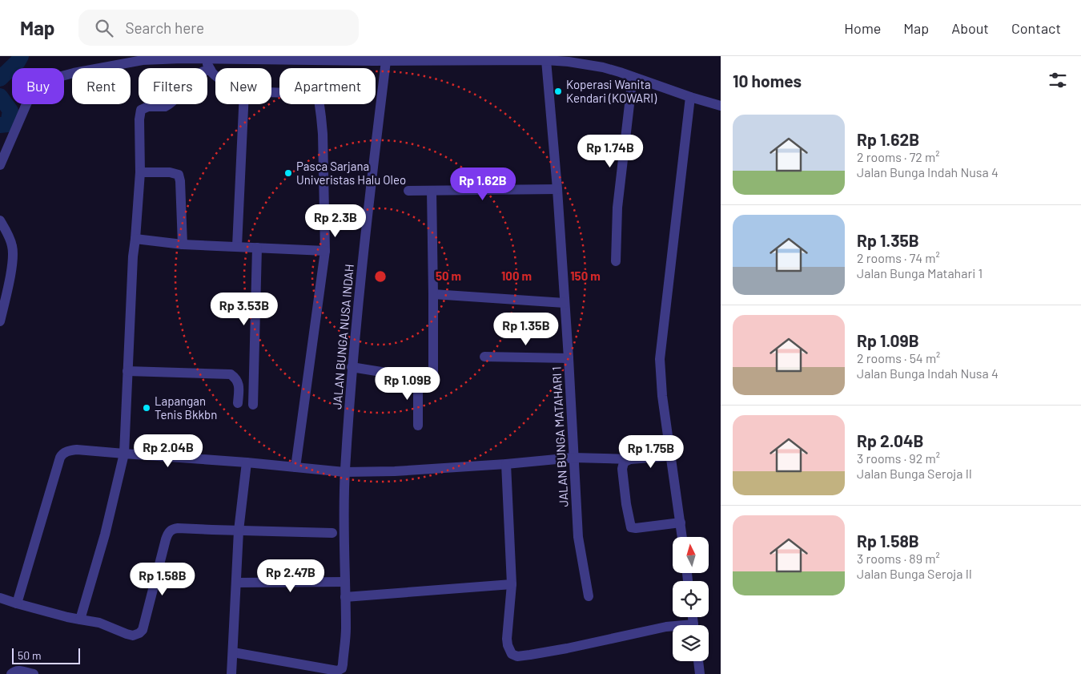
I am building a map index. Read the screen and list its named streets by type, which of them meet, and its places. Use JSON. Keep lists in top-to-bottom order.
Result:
{
  "streets": {
    "street": ["JALAN BUNGA NUSA INDAH", "JALAN BUNGA MATAHARI 1"]
  },
  "places": ["Koperasi Wanita Kendari (KOWARI)", "Pasca Sarjana Univeristas Halu Oleo", "Lapangan Tenis Bkkbn"],
  "scale_bar": "50 m",
  "north": "top",
  "page": {
    "header": "Map",
    "search": "Search here",
    "nav": [
      "Home",
      "Map",
      "About",
      "Contact"
    ],
    "heading": "10 homes",
    "chip": [
      "Buy",
      "Rent",
      "Filters",
      "New",
      "Apartment"
    ],
    "list": [
      {
        "name": "Rp 1.62B",
        "note": "2 rooms · 72 m² · Jalan Bunga Indah Nusa 4"
      },
      {
        "name": "Rp 1.35B",
        "note": "2 rooms · 74 m² · Jalan Bunga Matahari 1"
      },
      {
        "name": "Rp 1.09B",
        "note": "2 rooms · 54 m² · Jalan Bunga Indah Nusa 4"
      },
      {
        "name": "Rp 2.04B",
        "note": "3 rooms · 92 m² · Jalan Bunga Seroja II"
      },
      {
        "name": "Rp 1.58B",
        "note": "3 rooms · 89 m² · Jalan Bunga Seroja II"
      }
    ],
    "price": [
      "Rp 1.74B",
      "Rp 1.62B",
      "Rp 2.3B",
      "Rp 3.53B",
      "Rp 1.35B",
      "Rp 1.09B",
      "Rp 2.04B",
      "Rp 1.75B",
      "Rp 2.47B",
      "Rp 1.58B"
    ],
    "scale": "50 m"
  },
  "rings": ["50 m", "100 m", "150 m"]
}
